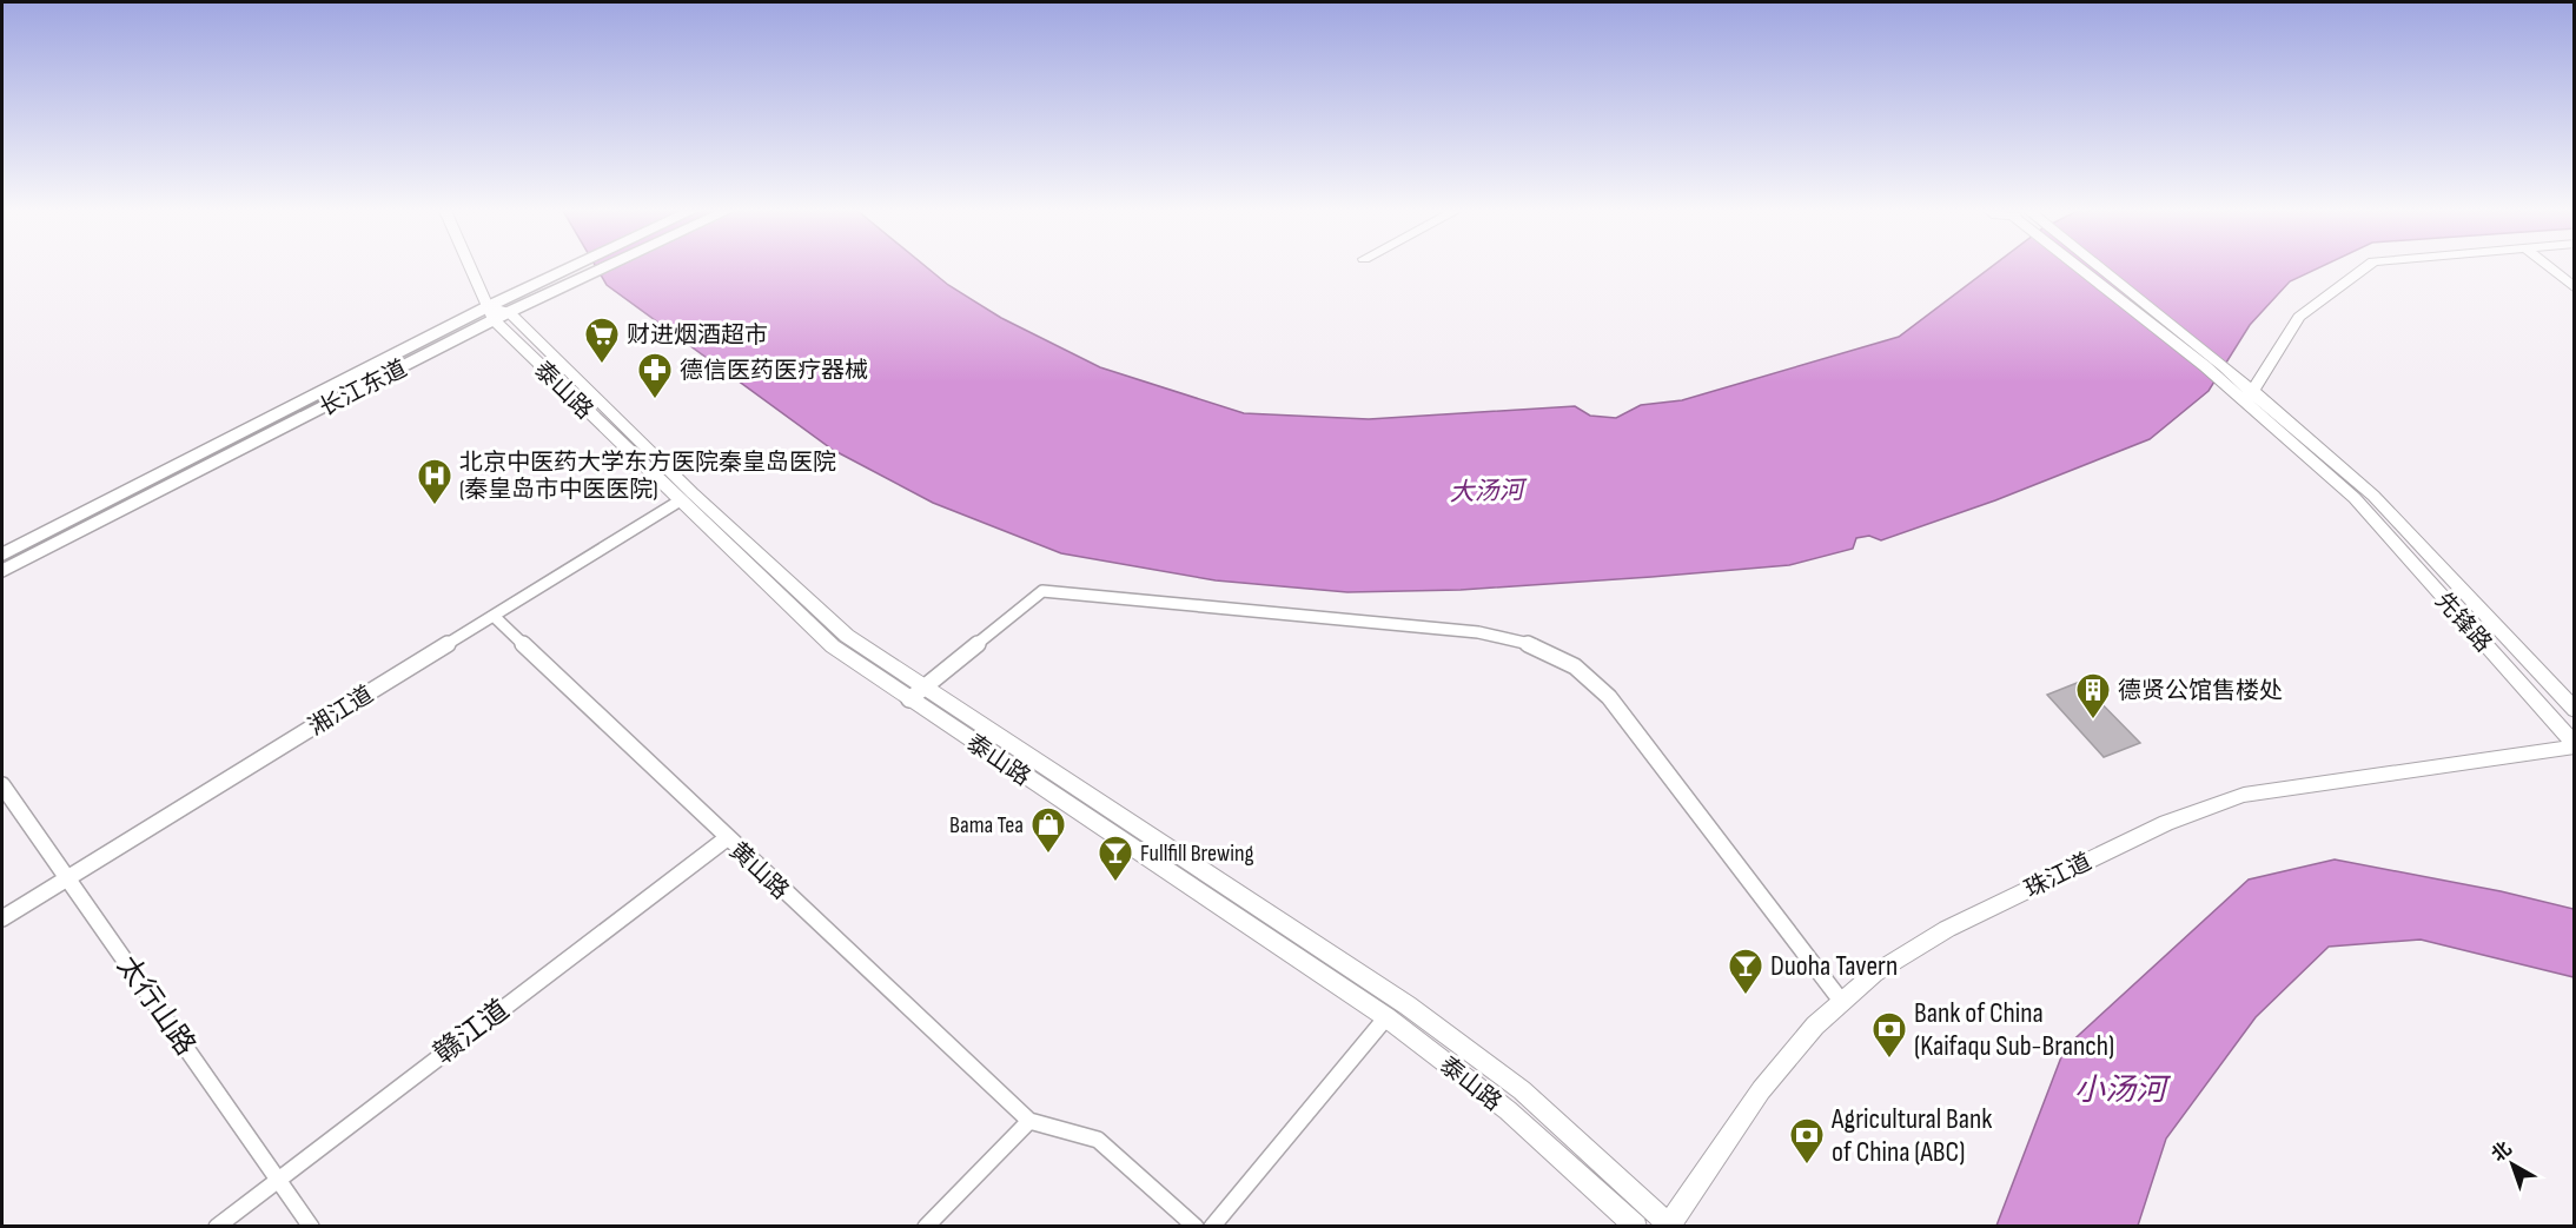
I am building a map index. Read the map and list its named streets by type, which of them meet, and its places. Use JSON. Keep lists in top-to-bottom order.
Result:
{
  "streets": {
    "main road": ["长江东道"],
    "street": [
      "泰山路",
      "先锋路",
      "湘江道",
      "黄山路",
      "珠江道",
      "太行山路",
      "赣江道"
    ]
  },
  "crossings": [
    ["长江东道", "泰山路"],
    ["泰山路", "湘江道"],
    ["先锋路", "珠江道"],
    ["湘江道", "黄山路"],
    ["湘江道", "太行山路"],
    ["黄山路", "赣江道"],
    ["太行山路", "赣江道"]
  ],
  "water": ["大汤河", "小汤河"],
  "places": {
    "supermarket": ["财进烟酒超市"],
    "pharmacy": ["德信医药医疗器械"],
    "hospital": ["北京中医药大学东方医院秦皇岛医院 (秦皇岛市中医医院)"],
    "building": ["德贤公馆售楼处"],
    "shop": ["Bama Tea"],
    "bar": ["Fullfill Brewing", "Duoha Tavern"],
    "bank": ["Bank of China (Kaifaqu Sub-Branch)", "Agricultural Bank of China (ABC)"]
  },
  "north": "top left"
}
